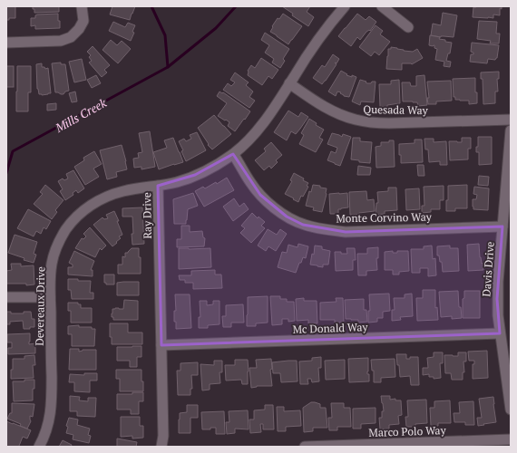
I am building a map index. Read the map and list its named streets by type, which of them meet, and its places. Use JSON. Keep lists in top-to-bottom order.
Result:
{
  "streets": {
    "street": [
      "Quesada Way",
      "Ray Drive",
      "Monte Corvino Way",
      "Davis Drive",
      "Devereaux Drive",
      "Mc Donald Way",
      "Marco Polo Way"
    ]
  },
  "crossings": [
    ["Quesada Way", "Ray Drive"],
    ["Ray Drive", "Monte Corvino Way"],
    ["Ray Drive", "Devereaux Drive"],
    ["Ray Drive", "Mc Donald Way"],
    ["Monte Corvino Way", "Davis Drive"],
    ["Davis Drive", "Mc Donald Way"]
  ],
  "water": ["Mills Creek"]
}
